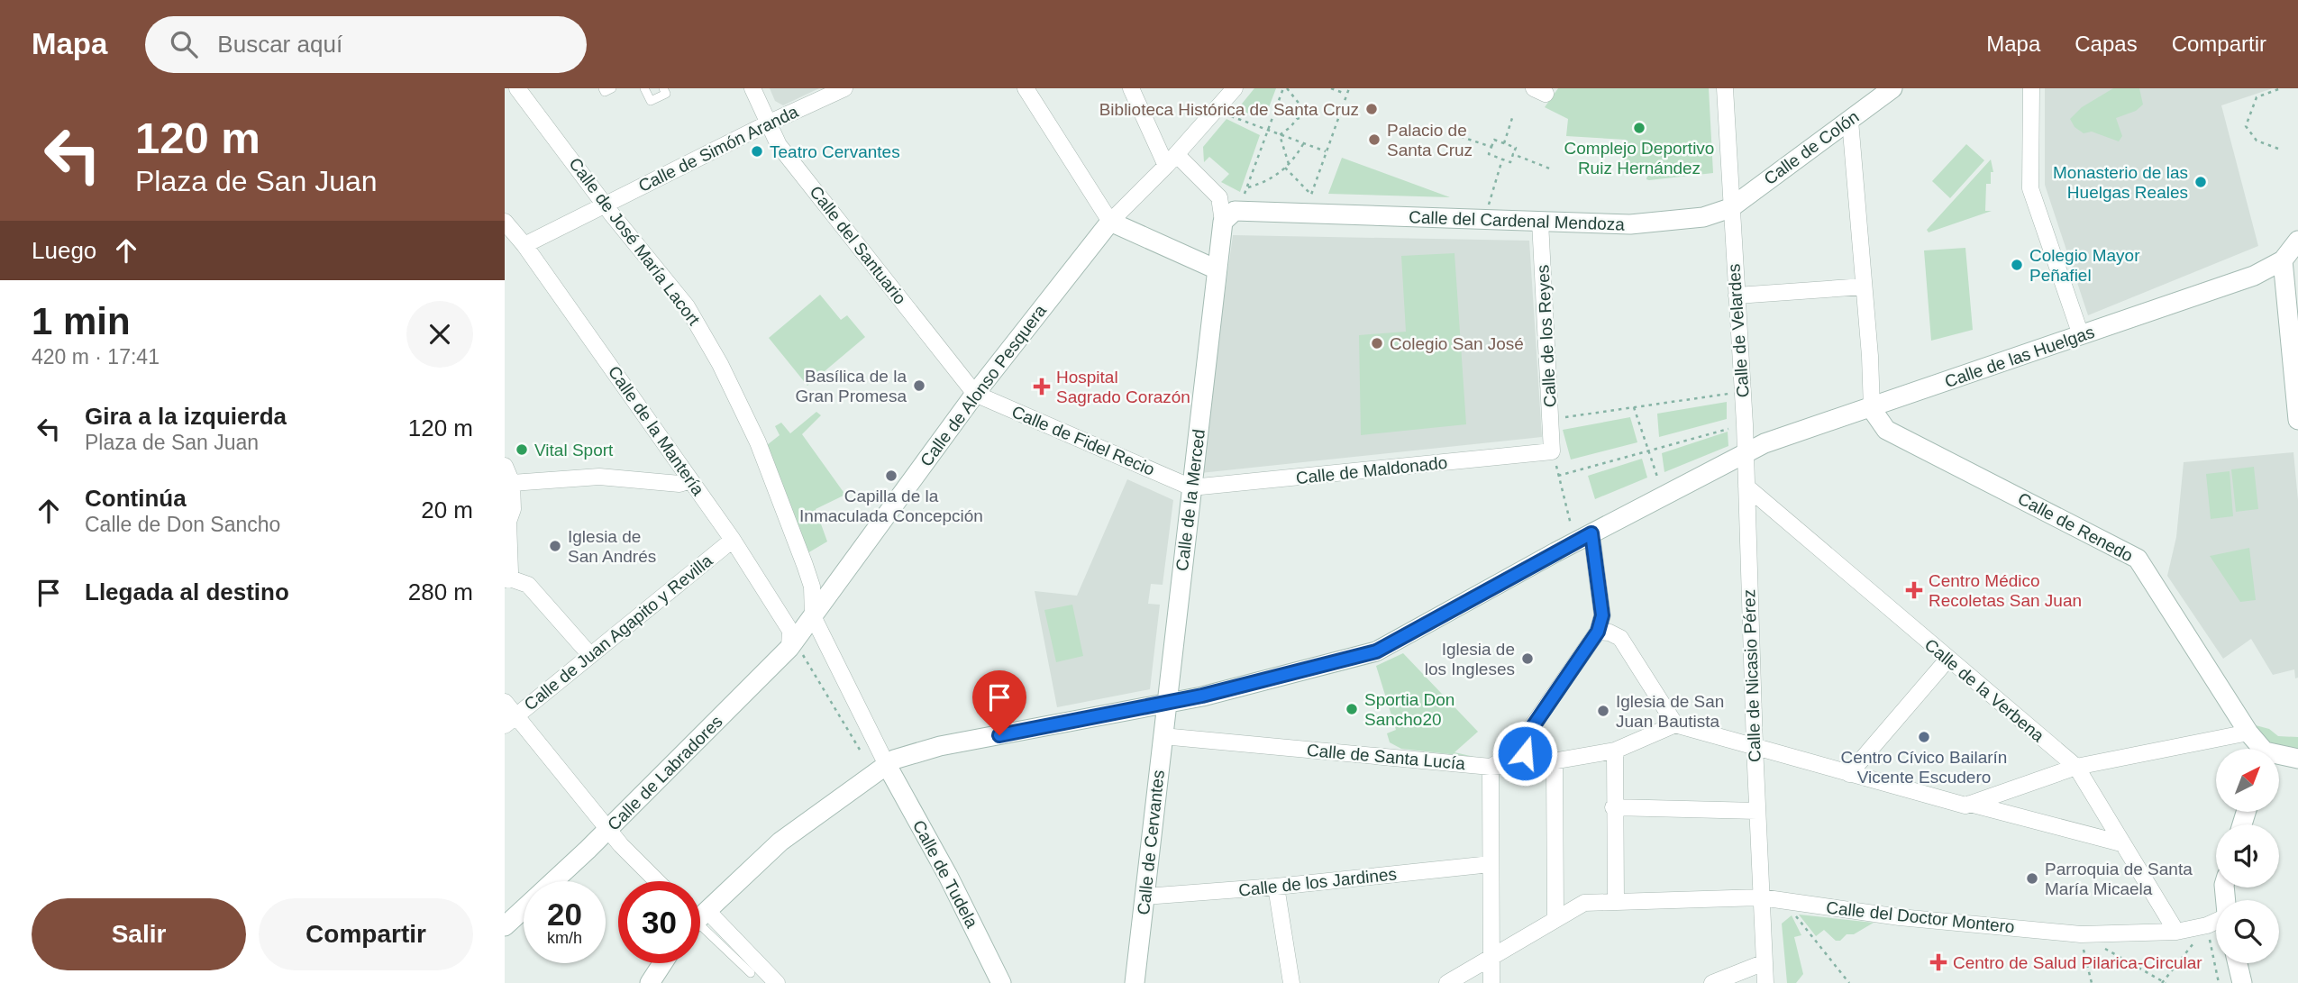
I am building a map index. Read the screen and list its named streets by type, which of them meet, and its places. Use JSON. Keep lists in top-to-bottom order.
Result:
{
  "streets": {
    "street": [
      "Calle de Colón",
      "Calle de Simón Aranda",
      "Calle del Cardenal Mendoza",
      "Calle de José María Lacort",
      "Calle del Santuario",
      "Calle de Velardes",
      "Calle de los Reyes",
      "Calle de las Huelgas",
      "Calle de Alonso Pesquera",
      "Calle de la Mantería",
      "Calle de Fidel Recio",
      "Calle de Maldonado",
      "Calle de la Merced",
      "Calle de Renedo",
      "Calle de Juan Agapito y Revilla",
      "Calle de Nicasio Pérez",
      "Calle de la Verbena",
      "Calle de Santa Lucía",
      "Calle de Labradores",
      "Calle de Cervantes",
      "Calle de Tudela",
      "Calle de los Jardines",
      "Calle del Doctor Montero"
    ]
  },
  "crossings": [
    ["Calle de Colón", "Calle del Cardenal Mendoza"],
    ["Calle de Colón", "Calle de Velardes"],
    ["Calle de Simón Aranda", "Calle de José María Lacort"],
    ["Calle de Simón Aranda", "Calle del Santuario"],
    ["Calle de Simón Aranda", "Calle de la Mantería"],
    ["Calle del Cardenal Mendoza", "Calle de Velardes"],
    ["Calle del Cardenal Mendoza", "Calle de los Reyes"],
    ["Calle del Cardenal Mendoza", "Calle de la Merced"],
    ["Calle de José María Lacort", "Calle de Alonso Pesquera"],
    ["Calle del Santuario", "Calle de Alonso Pesquera"],
    ["Calle del Santuario", "Calle de Fidel Recio"],
    ["Calle de Velardes", "Calle de las Huelgas"],
    ["Calle de Velardes", "Calle de Nicasio Pérez"],
    ["Calle de los Reyes", "Calle de Maldonado"],
    ["Calle de las Huelgas", "Calle de la Merced"],
    ["Calle de las Huelgas", "Calle de Renedo"],
    ["Calle de las Huelgas", "Calle de Nicasio Pérez"],
    ["Calle de las Huelgas", "Calle de Cervantes"],
    ["Calle de las Huelgas", "Calle de Tudela"],
    ["Calle de Alonso Pesquera", "Calle de la Mantería"],
    ["Calle de Alonso Pesquera", "Calle de Fidel Recio"],
    ["Calle de Alonso Pesquera", "Calle de Labradores"],
    ["Calle de la Mantería", "Calle de Juan Agapito y Revilla"],
    ["Calle de la Mantería", "Calle de Labradores"],
    ["Calle de Fidel Recio", "Calle de Maldonado"],
    ["Calle de Fidel Recio", "Calle de la Merced"],
    ["Calle de Maldonado", "Calle de la Merced"],
    ["Calle de la Merced", "Calle de Cervantes"],
    ["Calle de Nicasio Pérez", "Calle de la Verbena"],
    ["Calle de Nicasio Pérez", "Calle del Doctor Montero"],
    ["Calle de la Verbena", "Calle del Doctor Montero"],
    ["Calle de Santa Lucía", "Calle de Cervantes"],
    ["Calle de Cervantes", "Calle de los Jardines"]
  ],
  "places": {
    "other": [
      "Biblioteca Histórica de Santa Cruz",
      "Complejo Deportivo Ruiz Hernández",
      "Palacio de Santa Cruz",
      "Teatro Cervantes",
      "Monasterio de las Huelgas Reales",
      "Colegio Mayor Peñafiel",
      "Colegio San José",
      "Basílica de la Gran Promesa",
      "Vital Sport",
      "Capilla de la Inmaculada Concepción",
      "Iglesia de San Andrés",
      "Iglesia de los Ingleses",
      "Sportia Don Sancho20",
      "Iglesia de San Juan Bautista",
      "Centro Cívico Bailarín Vicente Escudero",
      "Parroquia de Santa María Micaela"
    ],
    "health": ["Hospital Sagrado Corazón", "Centro Médico Recoletas San Juan", "Centro de Salud Pilarica-Circular"]
  },
  "north": "top right",
  "page": {
    "header": "Mapa",
    "search": "Buscar aquí",
    "nav": ["Mapa", "Capas", "Compartir"],
    "turn": ["120 m", "Plaza de San Juan"],
    "then": "Luego",
    "heading": ["1 min", "420 m · 17:41"],
    "list": [
      {
        "name": "Gira a la izquierda",
        "note": "Plaza de San Juan",
        "value": "120 m"
      },
      {
        "name": "Continúa",
        "note": "Calle de Don Sancho",
        "value": "20 m"
      },
      {
        "name": "Llegada al destino",
        "value": "280 m"
      }
    ],
    "speed": "20 km/h",
    "limit": "30",
    "buttons": ["Salir", "Compartir"]
  }
}
